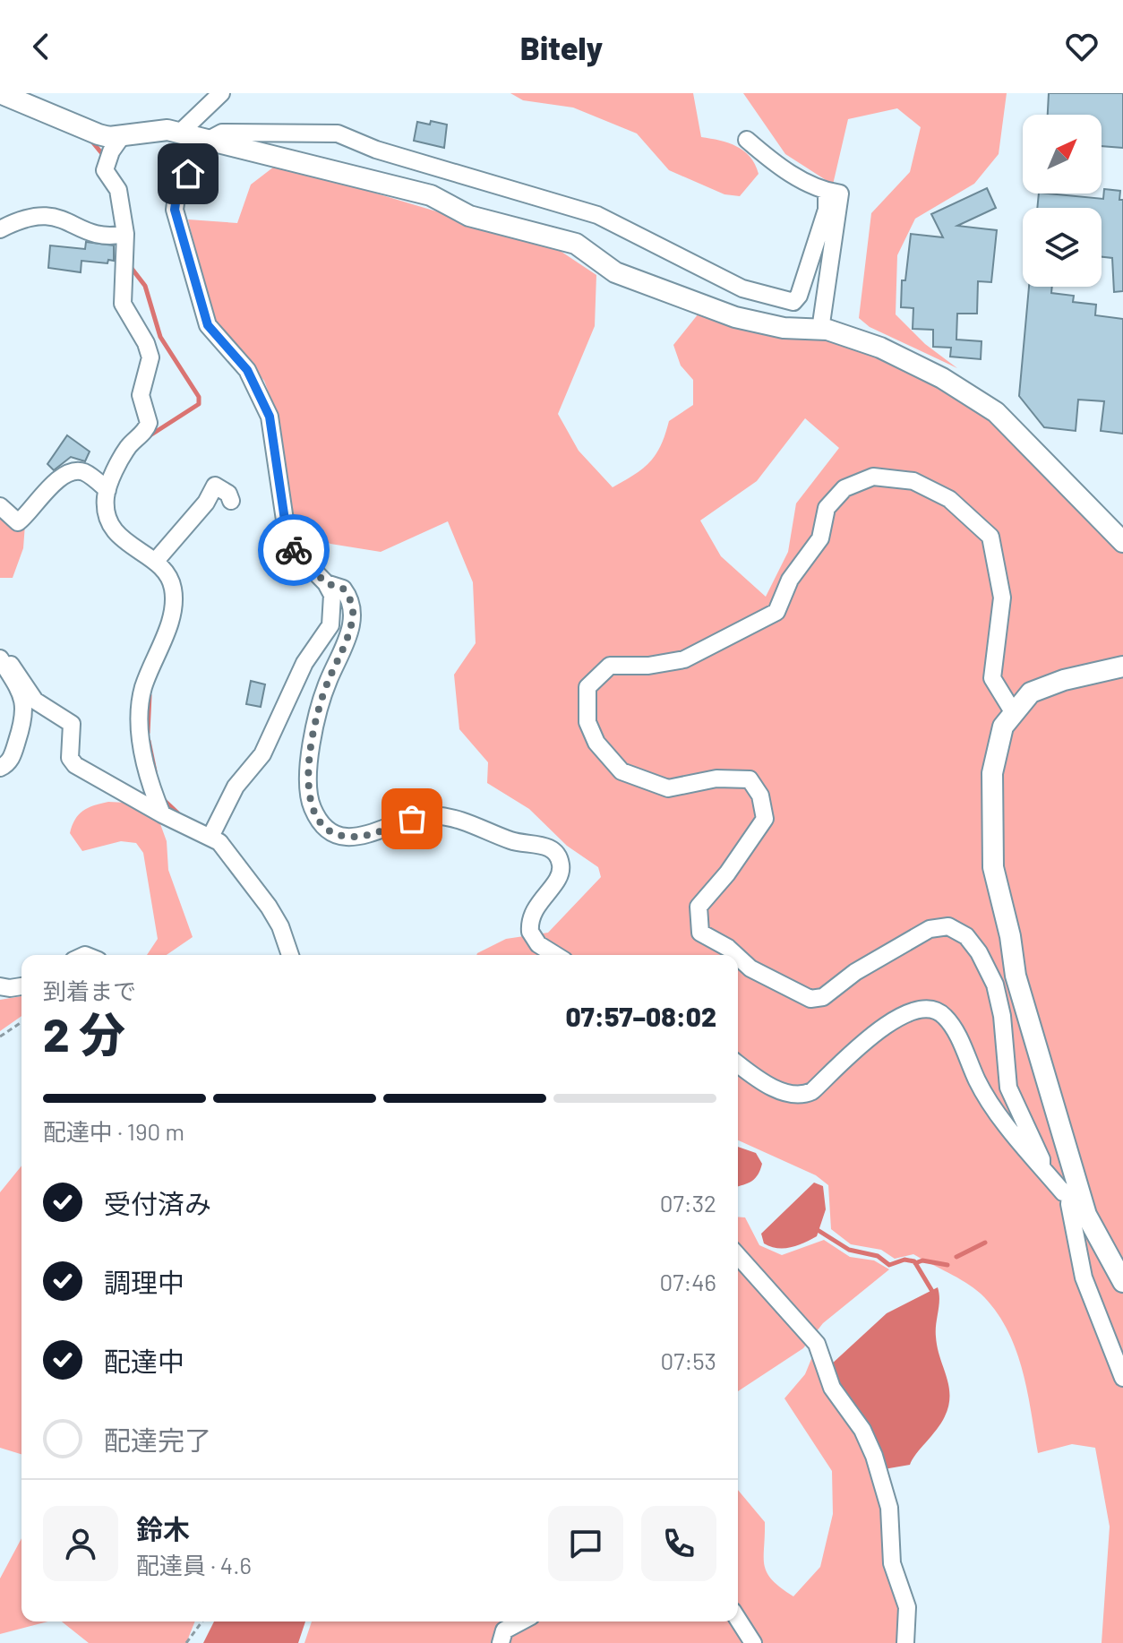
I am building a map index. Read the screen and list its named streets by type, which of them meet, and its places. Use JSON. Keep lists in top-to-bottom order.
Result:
{
  "north": "top right",
  "page": {
    "header": "Bitely",
    "heading": ["2 分", "到着まで", "07:57–08:02"],
    "panel": ["鈴木", "配達員 · 4.6"],
    "bar": "配達中 · 190 m",
    "list": [
      ["受付済み", "07:32"],
      ["調理中", "07:46"],
      ["配達中", "07:53"],
      "配達完了"
    ]
  }
}
